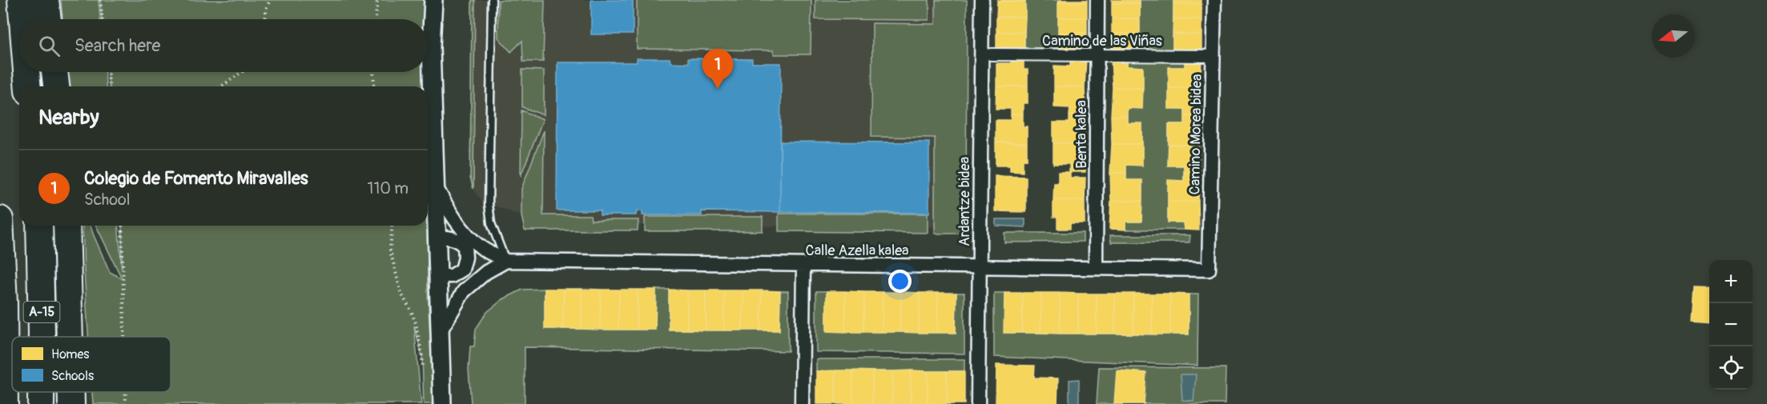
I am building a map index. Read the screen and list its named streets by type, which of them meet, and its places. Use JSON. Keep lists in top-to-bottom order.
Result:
{
  "streets": {
    "highway": ["A-15"],
    "street": [
      "Camino de las Viñas",
      "Benta kalea",
      "Camino Morea bidea",
      "Ardantze bidea",
      "Calle Azella kalea"
    ]
  },
  "crossings": [
    ["Camino de las Viñas", "Benta kalea"],
    ["Camino de las Viñas", "Camino Morea bidea"],
    ["Benta kalea", "Calle Azella kalea"],
    ["Camino Morea bidea", "Calle Azella kalea"],
    ["Ardantze bidea", "Calle Azella kalea"]
  ],
  "legend": ["Homes", "Schools"],
  "north": "left",
  "page": {
    "search": "Search here",
    "pins": "1",
    "heading": "Nearby",
    "list": [
      {
        "mark": "1",
        "name": "Colegio de Fomento Miravalles",
        "note": "School",
        "value": "110 m"
      }
    ],
    "map_buttons": ["+", "−"]
  }
}
